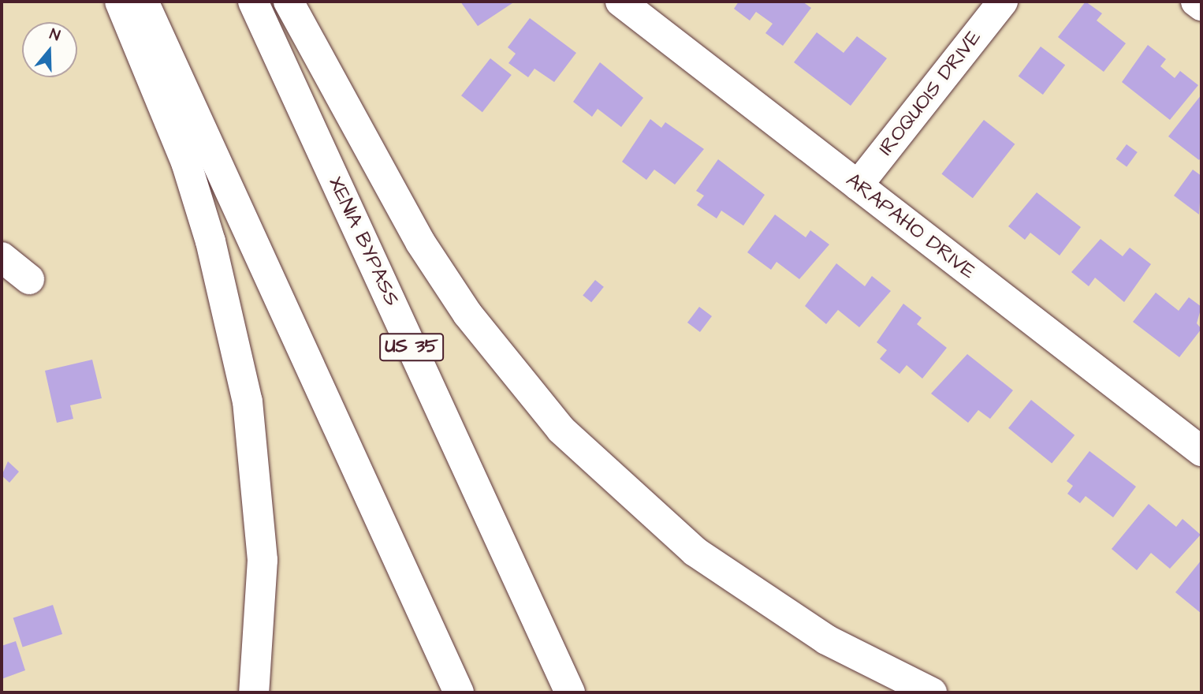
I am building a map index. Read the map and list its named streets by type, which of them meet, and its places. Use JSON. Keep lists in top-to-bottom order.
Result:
{
  "streets": {
    "main road": [
      "IROQUOIS DRIVE",
      "ARAPAHO DRIVE",
      "XENIA BYPASS",
      "US 35"
    ]
  },
  "crossings": [
    ["IROQUOIS DRIVE", "ARAPAHO DRIVE"]
  ],
  "north": "top"
}
